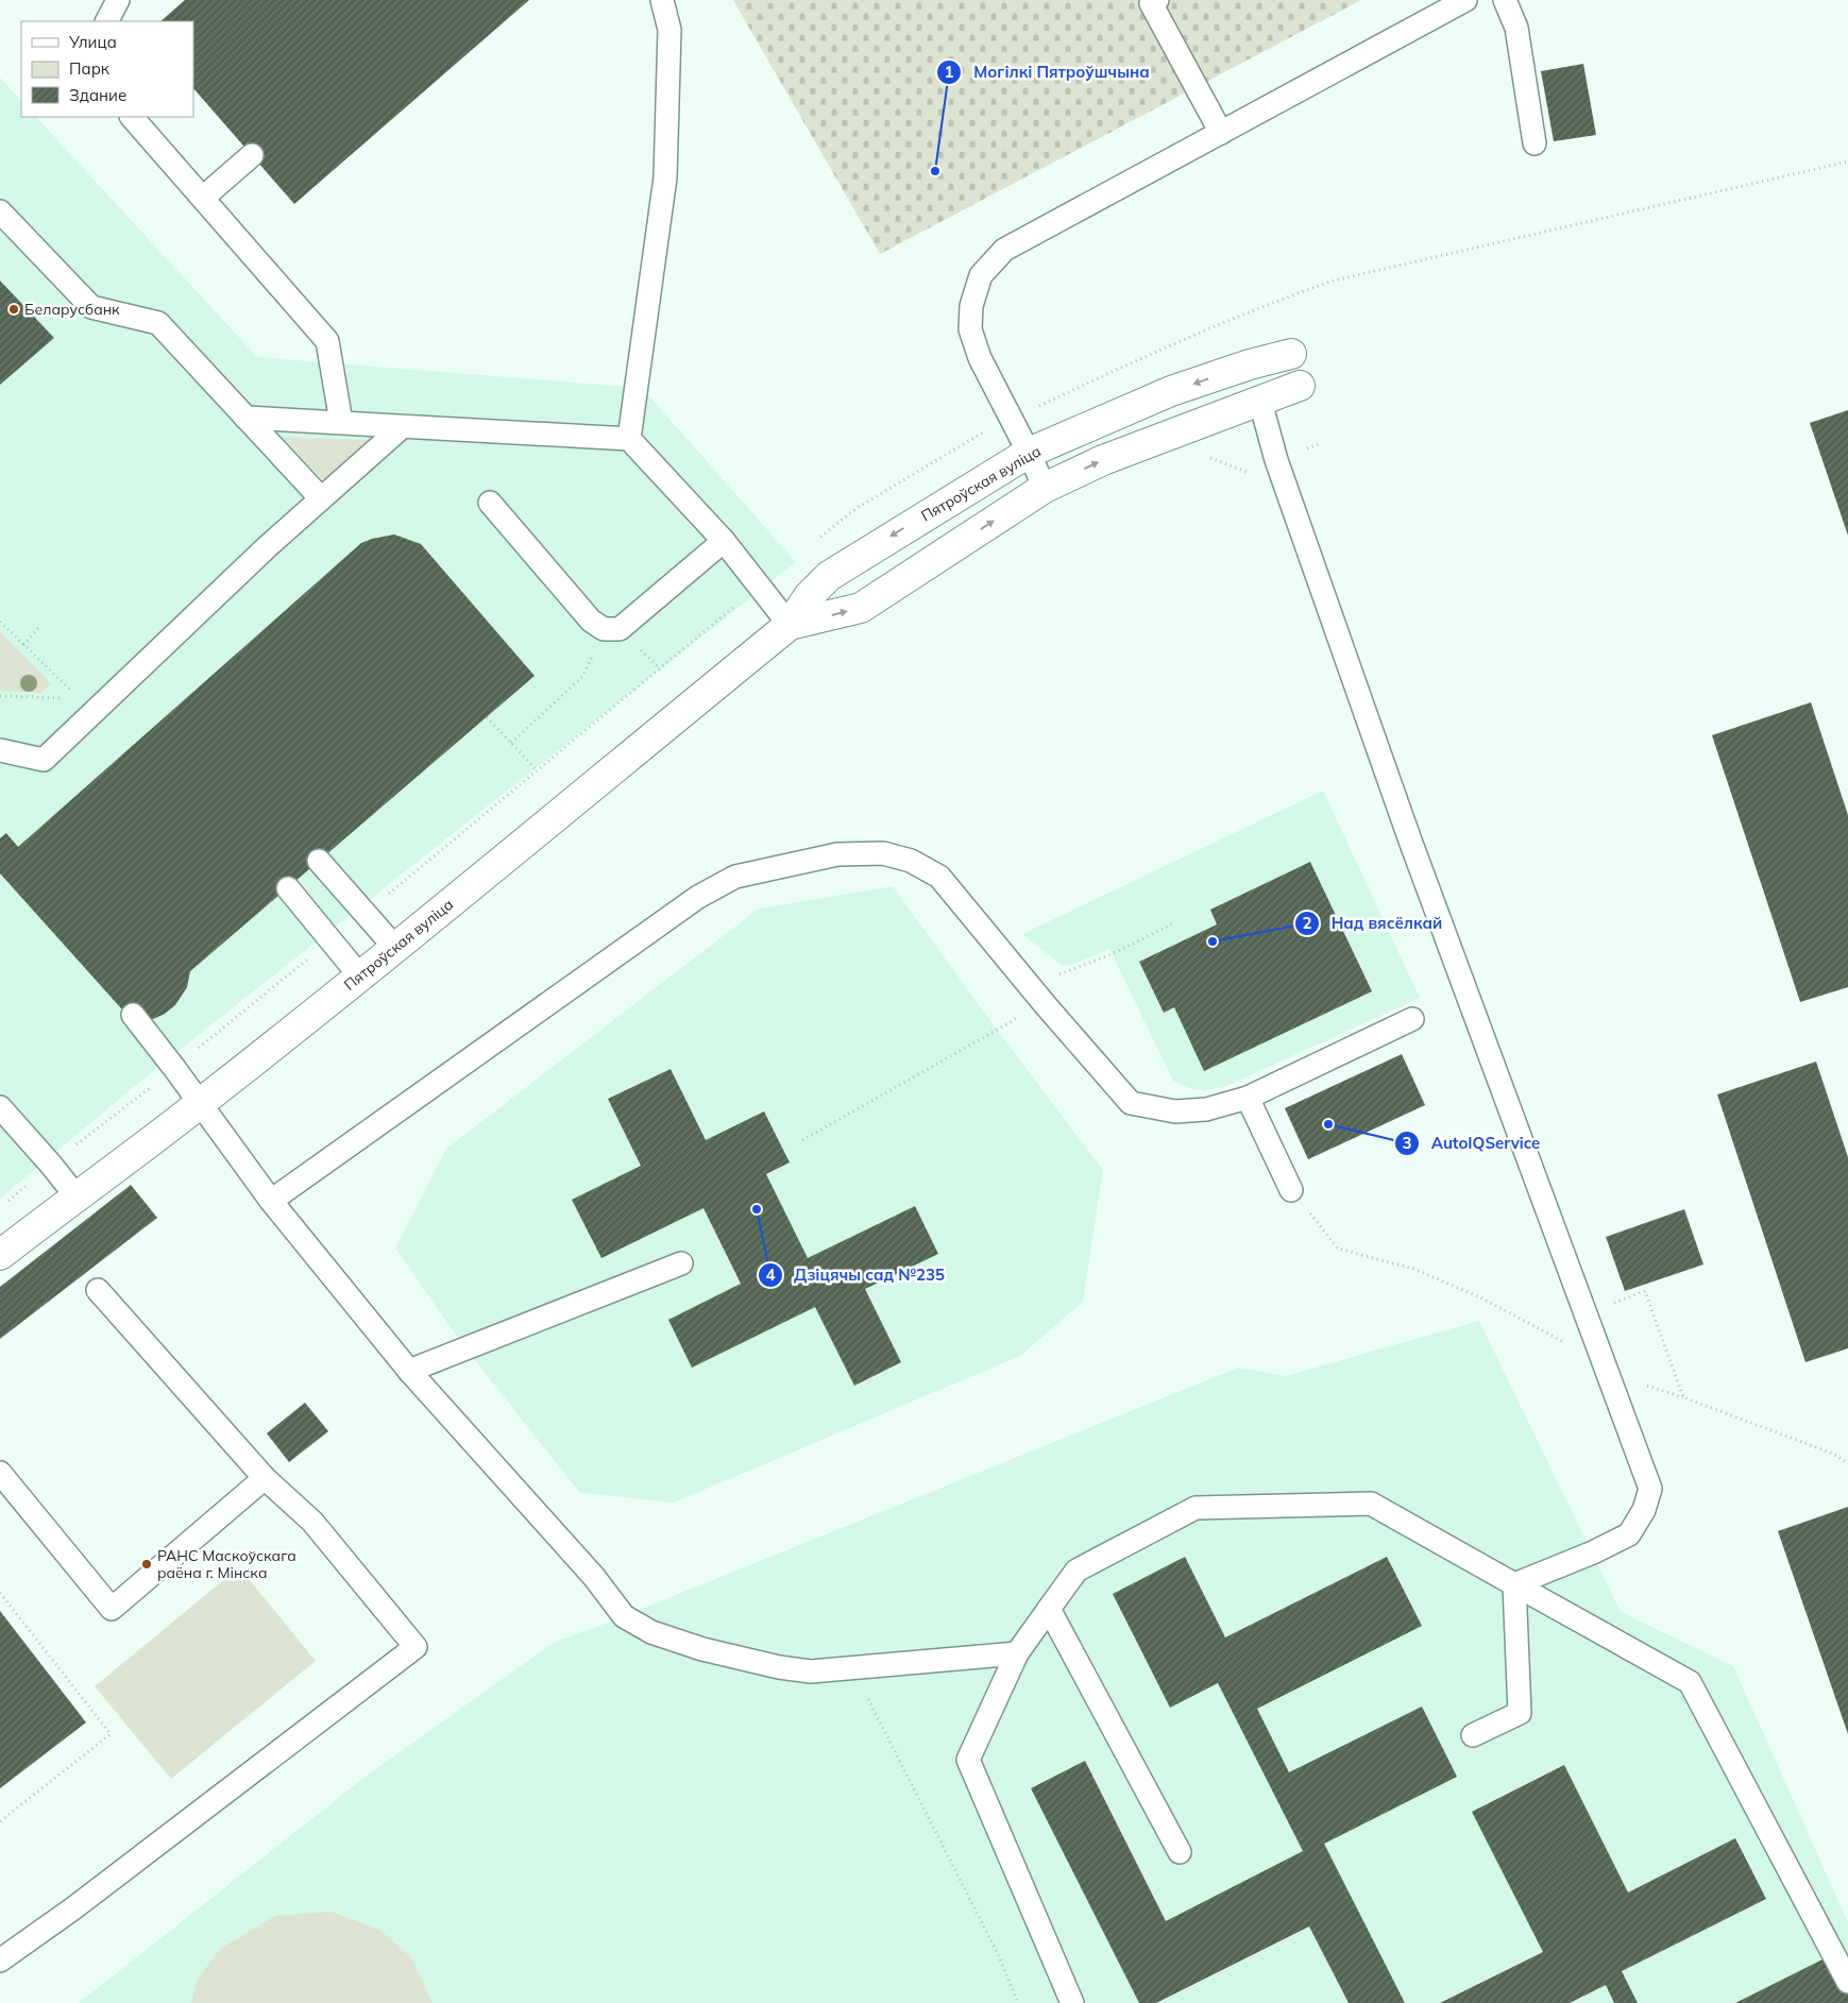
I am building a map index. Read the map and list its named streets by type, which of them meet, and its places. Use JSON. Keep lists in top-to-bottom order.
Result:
{
  "streets": {
    "street": ["Пятроўская вуліца"]
  },
  "places": [
    "Могілкі Пятроўшчына",
    "Беларусбанк",
    "Над вясёлкай",
    "AutoIQService",
    "Дзіцячы сад №235",
    "РАНС Маскоўскага раёна г. Мінска"
  ],
  "legend": ["Улица", "Парк", "Здание"]
}
